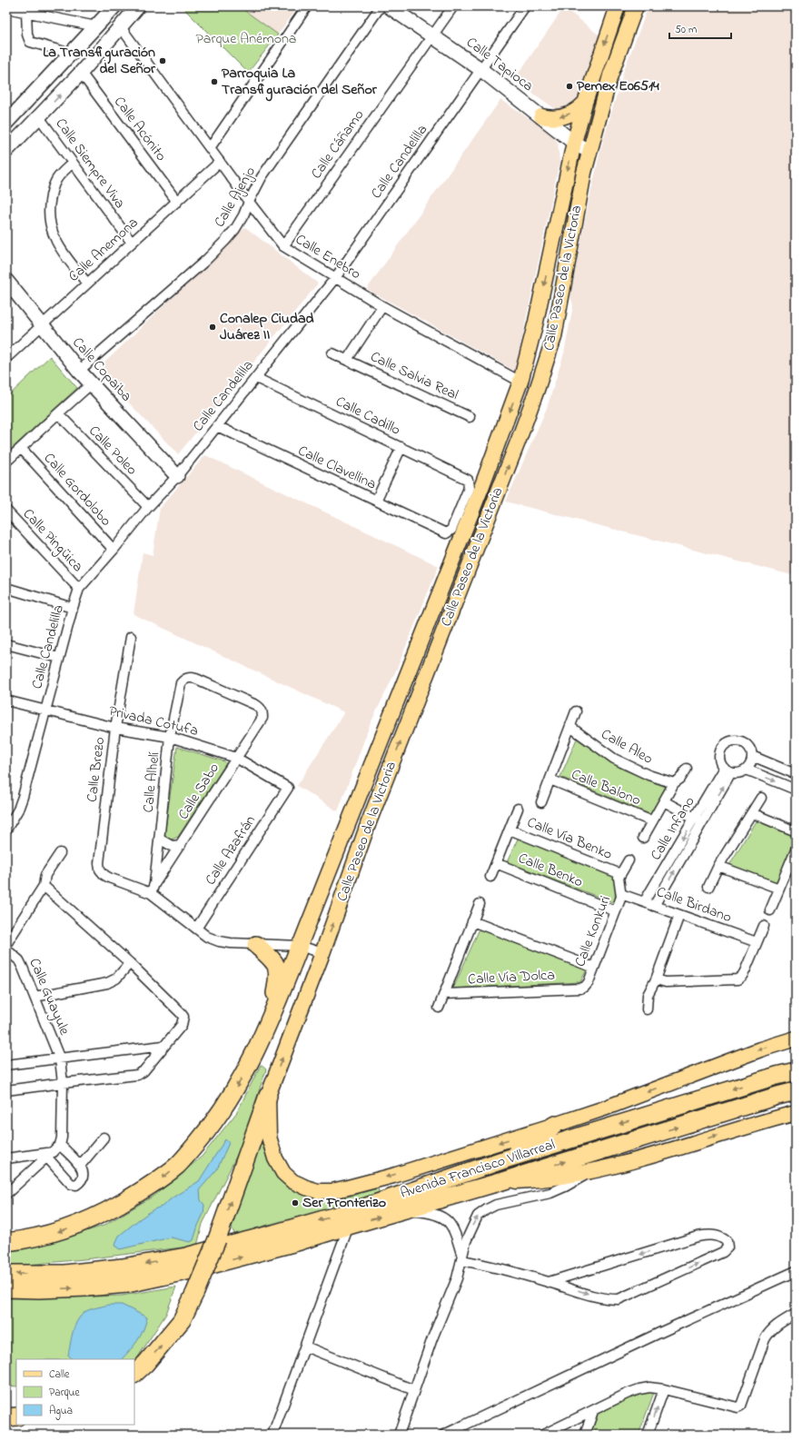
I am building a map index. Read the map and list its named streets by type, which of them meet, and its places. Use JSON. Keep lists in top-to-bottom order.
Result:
{
  "streets": {
    "highway": ["Avenida Francisco Villarreal"],
    "main road": ["Calle Paseo de la Victoria"],
    "street": [
      "Calle Tapioca",
      "Calle Acónito",
      "Calle Cáñamo",
      "Calle Candelilla",
      "Calle Siempre Viva",
      "Calle Ajenjo",
      "Calle Anemona",
      "Calle Enebro",
      "Calle Copaiba",
      "Calle Salvia Real",
      "Calle Cadillo",
      "Calle Poleo",
      "Calle Clavellina",
      "Calle Gordolobo",
      "Calle Pingüica",
      "Privada Cotufa",
      "Calle Aleo",
      "Calle Brezo",
      "Calle Alhelí",
      "Calle Balono",
      "Calle Sabo",
      "Calle Infano",
      "Calle Vía Benko",
      "Calle Azafrán",
      "Calle Benko",
      "Calle Birdano",
      "Calle Konkuri",
      "Calle Vía Dolca",
      "Calle Guayule"
    ]
  },
  "crossings": [
    ["Calle Tapioca", "Calle Cáñamo"],
    ["Calle Tapioca", "Calle Candelilla"],
    ["Calle Tapioca", "Calle Paseo de la Victoria"],
    ["Calle Acónito", "Calle Anemona"],
    ["Calle Cáñamo", "Calle Enebro"],
    ["Calle Candelilla", "Calle Enebro"],
    ["Calle Candelilla", "Calle Copaiba"],
    ["Calle Candelilla", "Calle Cadillo"],
    ["Calle Candelilla", "Calle Poleo"],
    ["Calle Candelilla", "Calle Clavellina"],
    ["Calle Candelilla", "Calle Gordolobo"],
    ["Calle Candelilla", "Calle Pingüica"],
    ["Calle Candelilla", "Privada Cotufa"],
    ["Calle Siempre Viva", "Calle Anemona"],
    ["Calle Ajenjo", "Calle Enebro"],
    ["Calle Ajenjo", "Calle Copaiba"],
    ["Calle Anemona", "Calle Enebro"],
    ["Calle Anemona", "Calle Copaiba"],
    ["Calle Enebro", "Calle Paseo de la Victoria"],
    ["Calle Enebro", "Calle Salvia Real"],
    ["Calle Cadillo", "Calle Clavellina"],
    ["Privada Cotufa", "Calle Brezo"],
    ["Privada Cotufa", "Calle Alhelí"],
    ["Privada Cotufa", "Calle Sabo"],
    ["Privada Cotufa", "Calle Azafrán"],
    ["Calle Brezo", "Calle Alhelí"],
    ["Calle Brezo", "Calle Sabo"],
    ["Calle Alhelí", "Calle Sabo"],
    ["Calle Infano", "Calle Birdano"],
    ["Calle Vía Benko", "Calle Benko"],
    ["Calle Vía Benko", "Calle Konkuri"],
    ["Calle Benko", "Calle Konkuri"],
    ["Calle Birdano", "Calle Konkuri"],
    ["Calle Konkuri", "Calle Vía Dolca"]
  ],
  "parks": ["Parque Anémona"],
  "places": [
    "La Transfiguración del Señor",
    "Parroquia La Transfiguración del Señor",
    "Pemex E06514",
    "Conalep Ciudad Juárez II",
    "Ser Fronterizo"
  ],
  "legend": ["Calle", "Parque", "Agua"],
  "scale_bar": "50 m"
}
